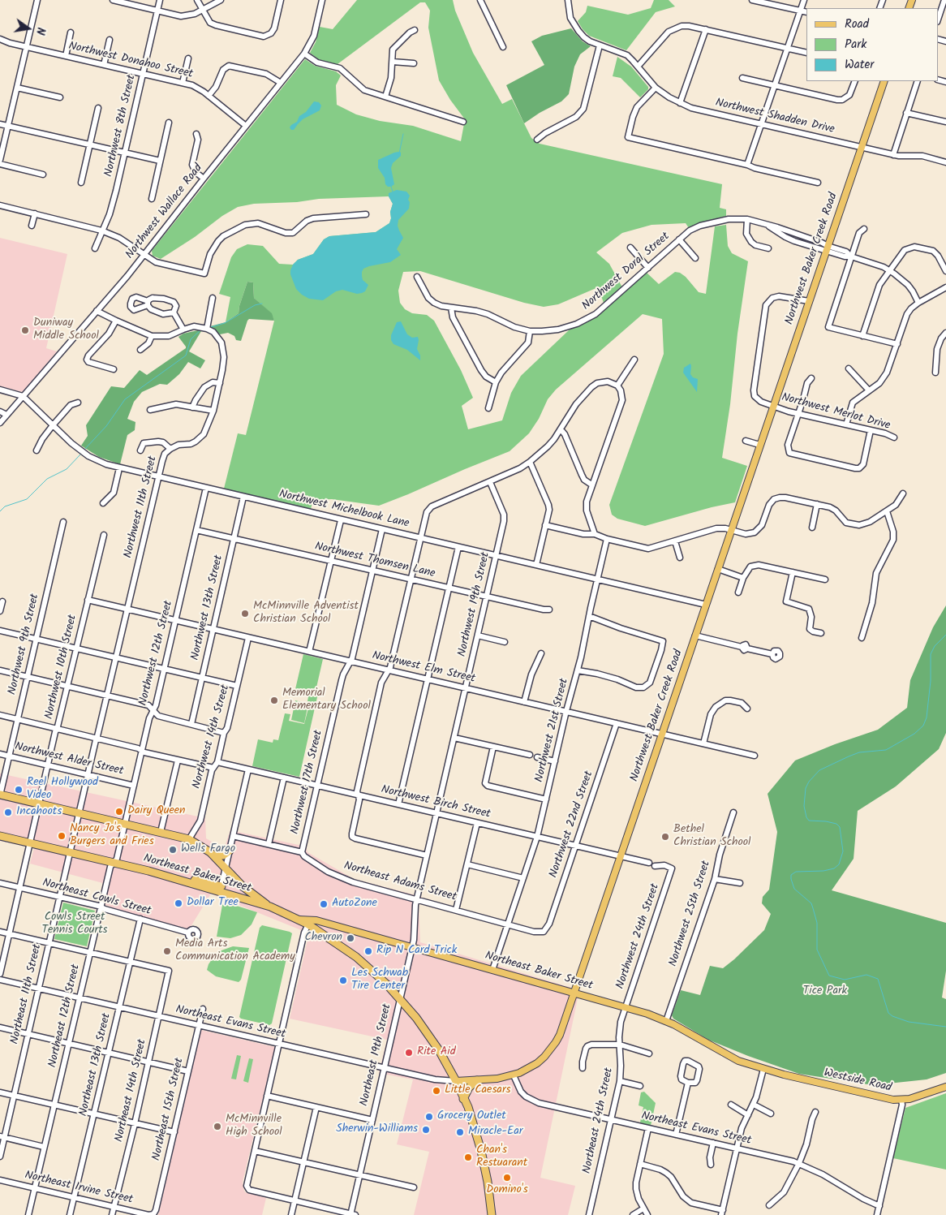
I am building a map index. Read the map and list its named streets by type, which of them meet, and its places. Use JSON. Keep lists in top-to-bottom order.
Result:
{
  "streets": {
    "highway": ["Northeast Baker Street"],
    "main road": ["Northwest Baker Creek Road", "Westside Road"],
    "street": [
      "Northwest Donahoo Street",
      "Northwest Shadden Drive",
      "Northwest 8th Street",
      "Northwest Wallace Road",
      "Northwest Doral Street",
      "Northwest Merlot Drive",
      "Northwest 11th Street",
      "Northwest Michelbook Lane",
      "Northwest Thomsen Lane",
      "Northwest 19th Street",
      "Northwest 13th Street",
      "Northwest 9th Street",
      "Northwest 12th Street",
      "Northwest 10th Street",
      "Northwest Elm Street",
      "Northwest 21st Street",
      "Northwest 14th Street",
      "Northwest Alder Street",
      "Northwest 17th Street",
      "Northwest Birch Street",
      "Northwest 22nd Street",
      "Northeast Adams Street",
      "Northeast Cowls Street",
      "Northwest 25th Street",
      "Northwest 24th Street",
      "Northeast 11th Street",
      "Northeast 12th Street",
      "Northeast Evans Street",
      "Northeast 19th Street",
      "Northeast 13th Street",
      "Northeast 14th Street",
      "Northeast 15th Street",
      "Northeast 24th Street",
      "Northeast Irvine Street"
    ]
  },
  "crossings": [
    ["Northwest Donahoo Street", "Northwest 8th Street"],
    ["Northwest Donahoo Street", "Northwest Wallace Road"],
    ["Northwest Shadden Drive", "Northwest Baker Creek Road"],
    ["Northwest Wallace Road", "Northwest Michelbook Lane"],
    ["Northwest Baker Creek Road", "Northwest Doral Street"],
    ["Northwest Baker Creek Road", "Northwest Merlot Drive"],
    ["Northwest Baker Creek Road", "Northwest Michelbook Lane"],
    ["Northwest Baker Creek Road", "Northwest Elm Street"],
    ["Northwest Baker Creek Road", "Northwest Birch Street"],
    ["Northwest Baker Creek Road", "Northeast Baker Street"],
    ["Northwest Baker Creek Road", "Northeast Evans Street"],
    ["Northwest 11th Street", "Northwest Michelbook Lane"],
    ["Northwest 11th Street", "Northwest Elm Street"],
    ["Northwest 11th Street", "Northwest Alder Street"],
    ["Northwest 11th Street", "Northeast 11th Street"],
    ["Northwest Michelbook Lane", "Northwest 19th Street"],
    ["Northwest Michelbook Lane", "Northwest 13th Street"],
    ["Northwest Michelbook Lane", "Northwest 12th Street"],
    ["Northwest Michelbook Lane", "Northwest 21st Street"],
    ["Northwest Michelbook Lane", "Northwest 17th Street"],
    ["Northwest Thomsen Lane", "Northwest 19th Street"],
    ["Northwest Thomsen Lane", "Northwest 13th Street"],
    ["Northwest Thomsen Lane", "Northwest 12th Street"],
    ["Northwest Thomsen Lane", "Northwest 17th Street"],
    ["Northwest 19th Street", "Northwest Elm Street"],
    ["Northwest 19th Street", "Northwest Birch Street"],
    ["Northwest 19th Street", "Northeast Adams Street"],
    ["Northwest 19th Street", "Northeast 19th Street"],
    ["Northwest 13th Street", "Northwest Elm Street"],
    ["Northwest 9th Street", "Northwest Alder Street"],
    ["Northwest 12th Street", "Northwest Elm Street"],
    ["Northwest 12th Street", "Northwest Alder Street"],
    ["Northwest 12th Street", "Northeast 12th Street"],
    ["Northwest 10th Street", "Northwest Elm Street"],
    ["Northwest 10th Street", "Northwest Alder Street"],
    ["Northwest 10th Street", "Northeast Baker Street"],
    ["Northwest 10th Street", "Northeast Cowls Street"],
    ["Northwest Elm Street", "Northwest 21st Street"],
    ["Northwest Elm Street", "Northwest 14th Street"],
    ["Northwest Elm Street", "Northwest 17th Street"],
    ["Northwest Elm Street", "Northwest 22nd Street"],
    ["Northwest 21st Street", "Northwest Birch Street"],
    ["Northwest 21st Street", "Northeast Baker Street"],
    ["Northwest 21st Street", "Northeast Adams Street"],
    ["Northwest 14th Street", "Northwest Birch Street"],
    ["Northwest 17th Street", "Northwest Birch Street"],
    ["Northwest 17th Street", "Northeast Adams Street"],
    ["Northwest Birch Street", "Northwest 22nd Street"],
    ["Northwest 22nd Street", "Northeast Adams Street"],
    ["Northeast Baker Street", "Northwest 25th Street"],
    ["Northeast Baker Street", "Northwest 24th Street"],
    ["Northeast Baker Street", "Northeast 11th Street"],
    ["Northeast Baker Street", "Northeast 12th Street"],
    ["Northeast Baker Street", "Northeast 19th Street"],
    ["Northeast Baker Street", "Westside Road"],
    ["Northeast Baker Street", "Northeast 24th Street"],
    ["Northeast Adams Street", "Northeast 19th Street"],
    ["Northeast Cowls Street", "Northeast 11th Street"],
    ["Northeast Cowls Street", "Northeast 12th Street"],
    ["Northeast Cowls Street", "Northeast 13th Street"],
    ["Northwest 24th Street", "Northeast 24th Street"],
    ["Northeast 11th Street", "Northeast Evans Street"],
    ["Northeast 12th Street", "Northeast Evans Street"],
    ["Northeast 12th Street", "Northeast Irvine Street"],
    ["Northeast Evans Street", "Northeast 19th Street"],
    ["Northeast Evans Street", "Northeast 13th Street"],
    ["Northeast Evans Street", "Northeast 14th Street"],
    ["Northeast Evans Street", "Northeast 15th Street"],
    ["Northeast Evans Street", "Northeast 24th Street"],
    ["Northeast 13th Street", "Northeast 14th Street"],
    ["Northeast 13th Street", "Northeast Irvine Street"],
    ["Northeast 14th Street", "Northeast Irvine Street"],
    ["Northeast 15th Street", "Northeast Irvine Street"]
  ],
  "parks": ["Cowls Street Tennis Courts", "Tice Park"],
  "places": [
    "Duniway Middle School",
    "McMinnville Adventist Christian School",
    "Memorial Elementary School",
    "Reel Hollywood Video",
    "Dairy Queen",
    "Incahoots",
    "Nancy Jo's Burgers and Fries",
    "Bethel Christian School",
    "Wells Fargo",
    "Dollar Tree",
    "AutoZone",
    "Chevron",
    "Media Arts Communication Academy",
    "Rip N Card Trick",
    "Les Schwab Tire Center",
    "Rite Aid",
    "Little Caesars",
    "Grocery Outlet",
    "McMinnville High School",
    "Sherwin-Williams",
    "Miracle-Ear",
    "Chan's Restuarant",
    "Domino's"
  ],
  "legend": ["Road", "Park", "Water"],
  "north": "right"
}
